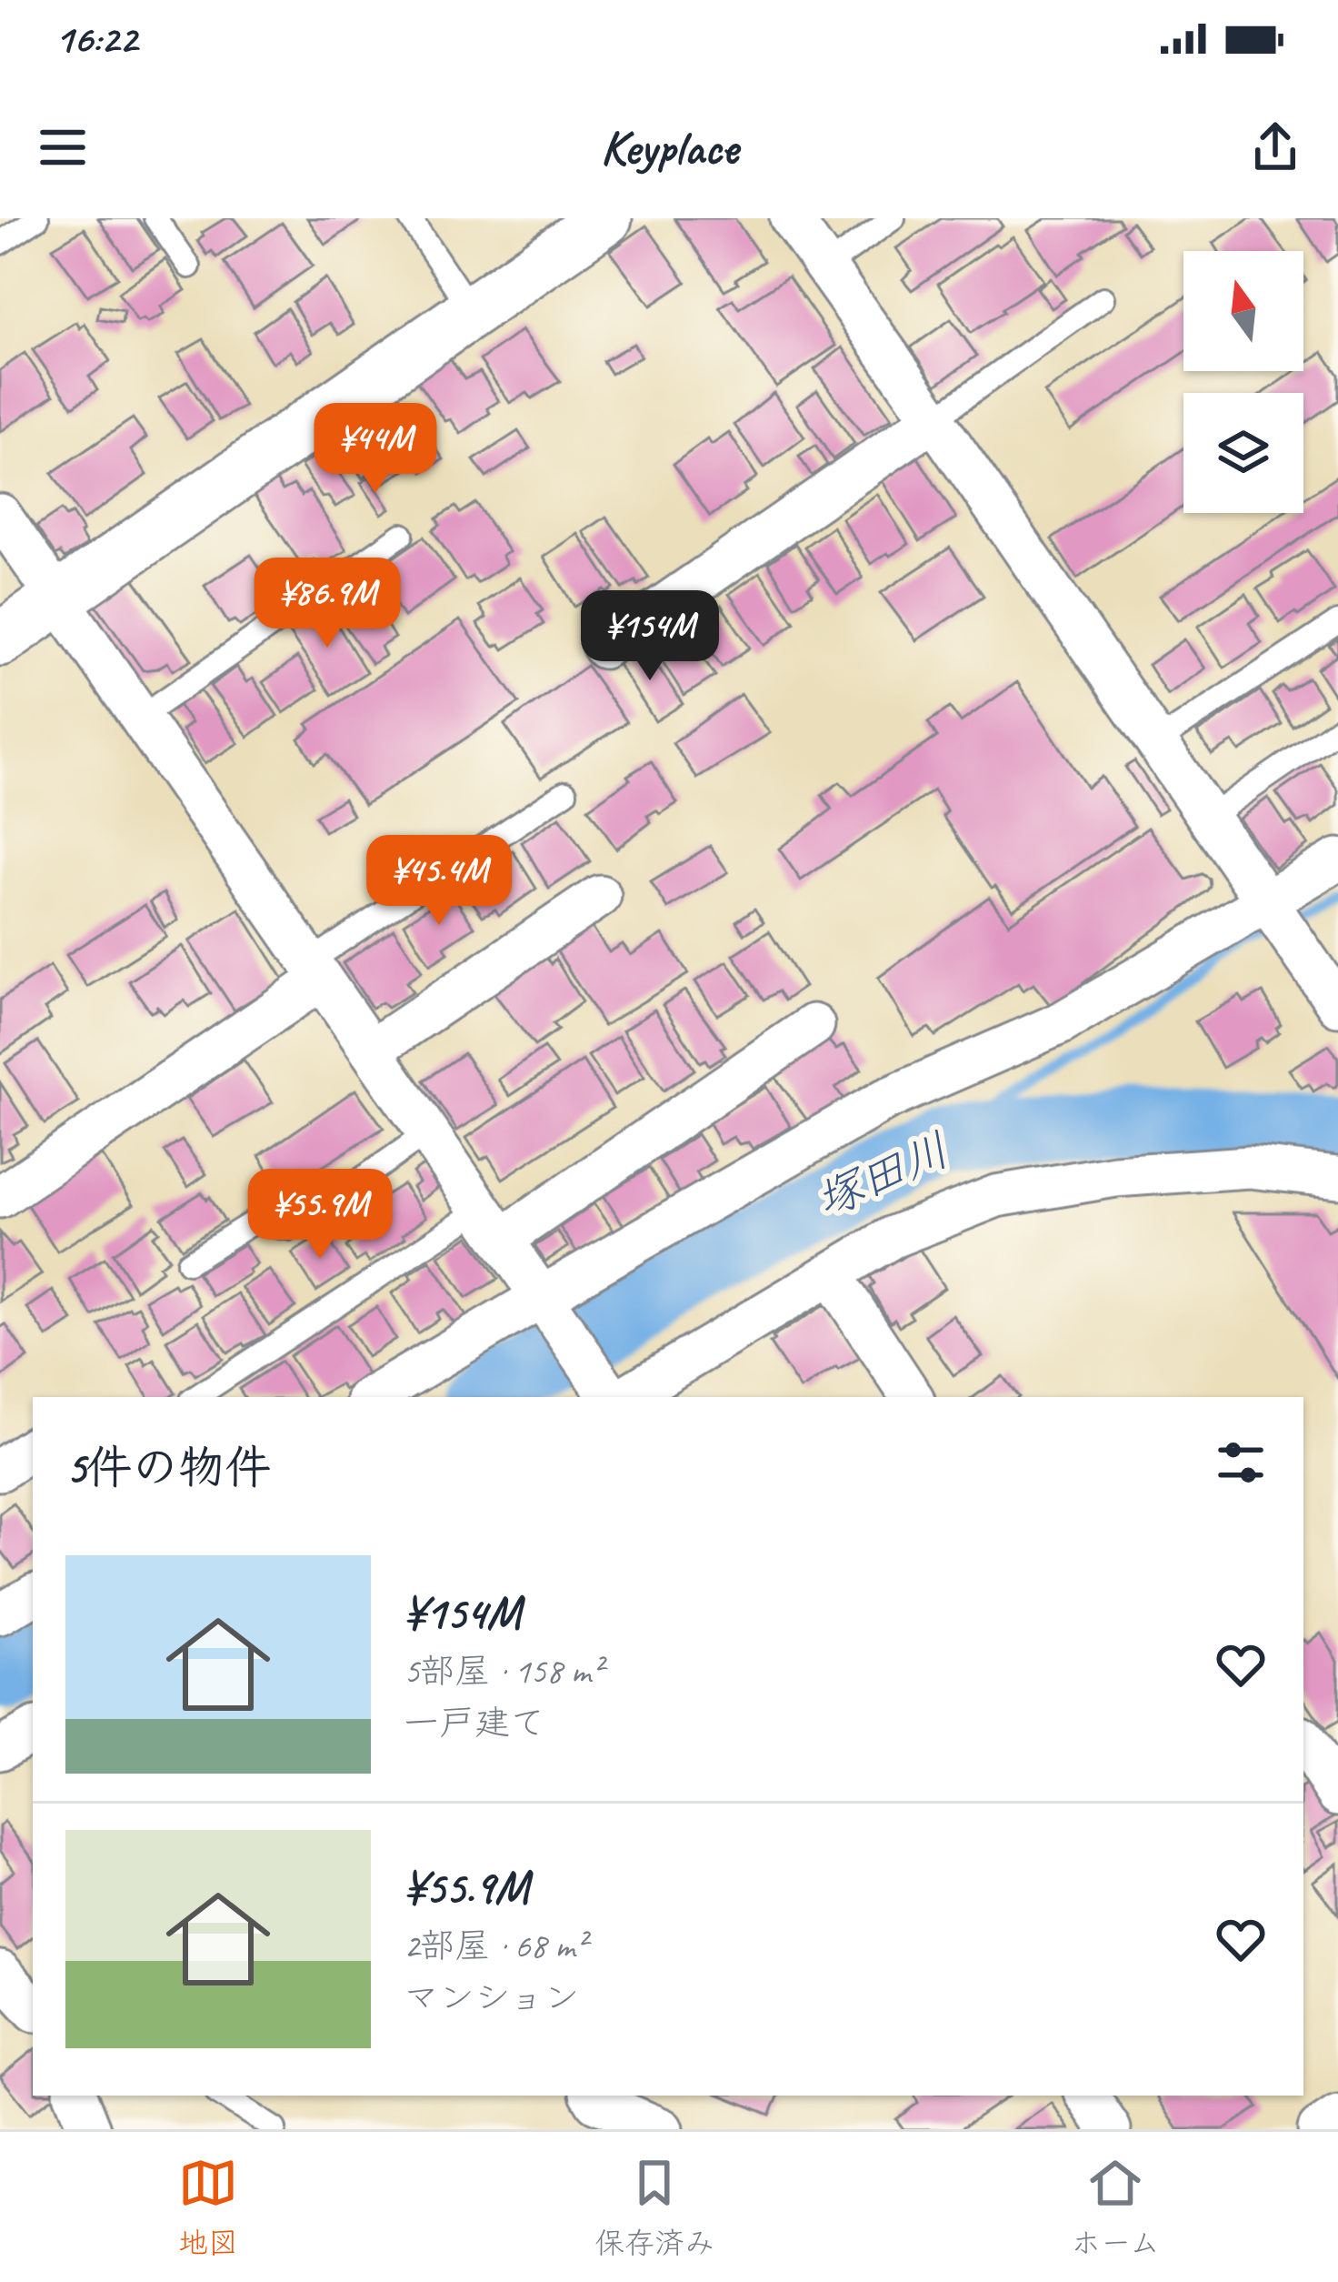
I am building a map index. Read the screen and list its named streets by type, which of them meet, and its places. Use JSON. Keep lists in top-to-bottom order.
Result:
{
  "water": ["塚田川"],
  "north": "top",
  "page": {
    "status": "16:22",
    "header": "Keyplace",
    "price": [
      "¥44M",
      "¥86.9M",
      "¥154M",
      "¥45.4M",
      "¥55.9M"
    ],
    "heading": "5件の物件",
    "list": [
      {
        "name": "¥154M",
        "note": "5部屋 · 158 m² · 一戸建て"
      },
      {
        "name": "¥55.9M",
        "note": "2部屋 · 68 m² · マンション"
      }
    ],
    "tabs": ["地図", "保存済み", "ホーム"]
  }
}
